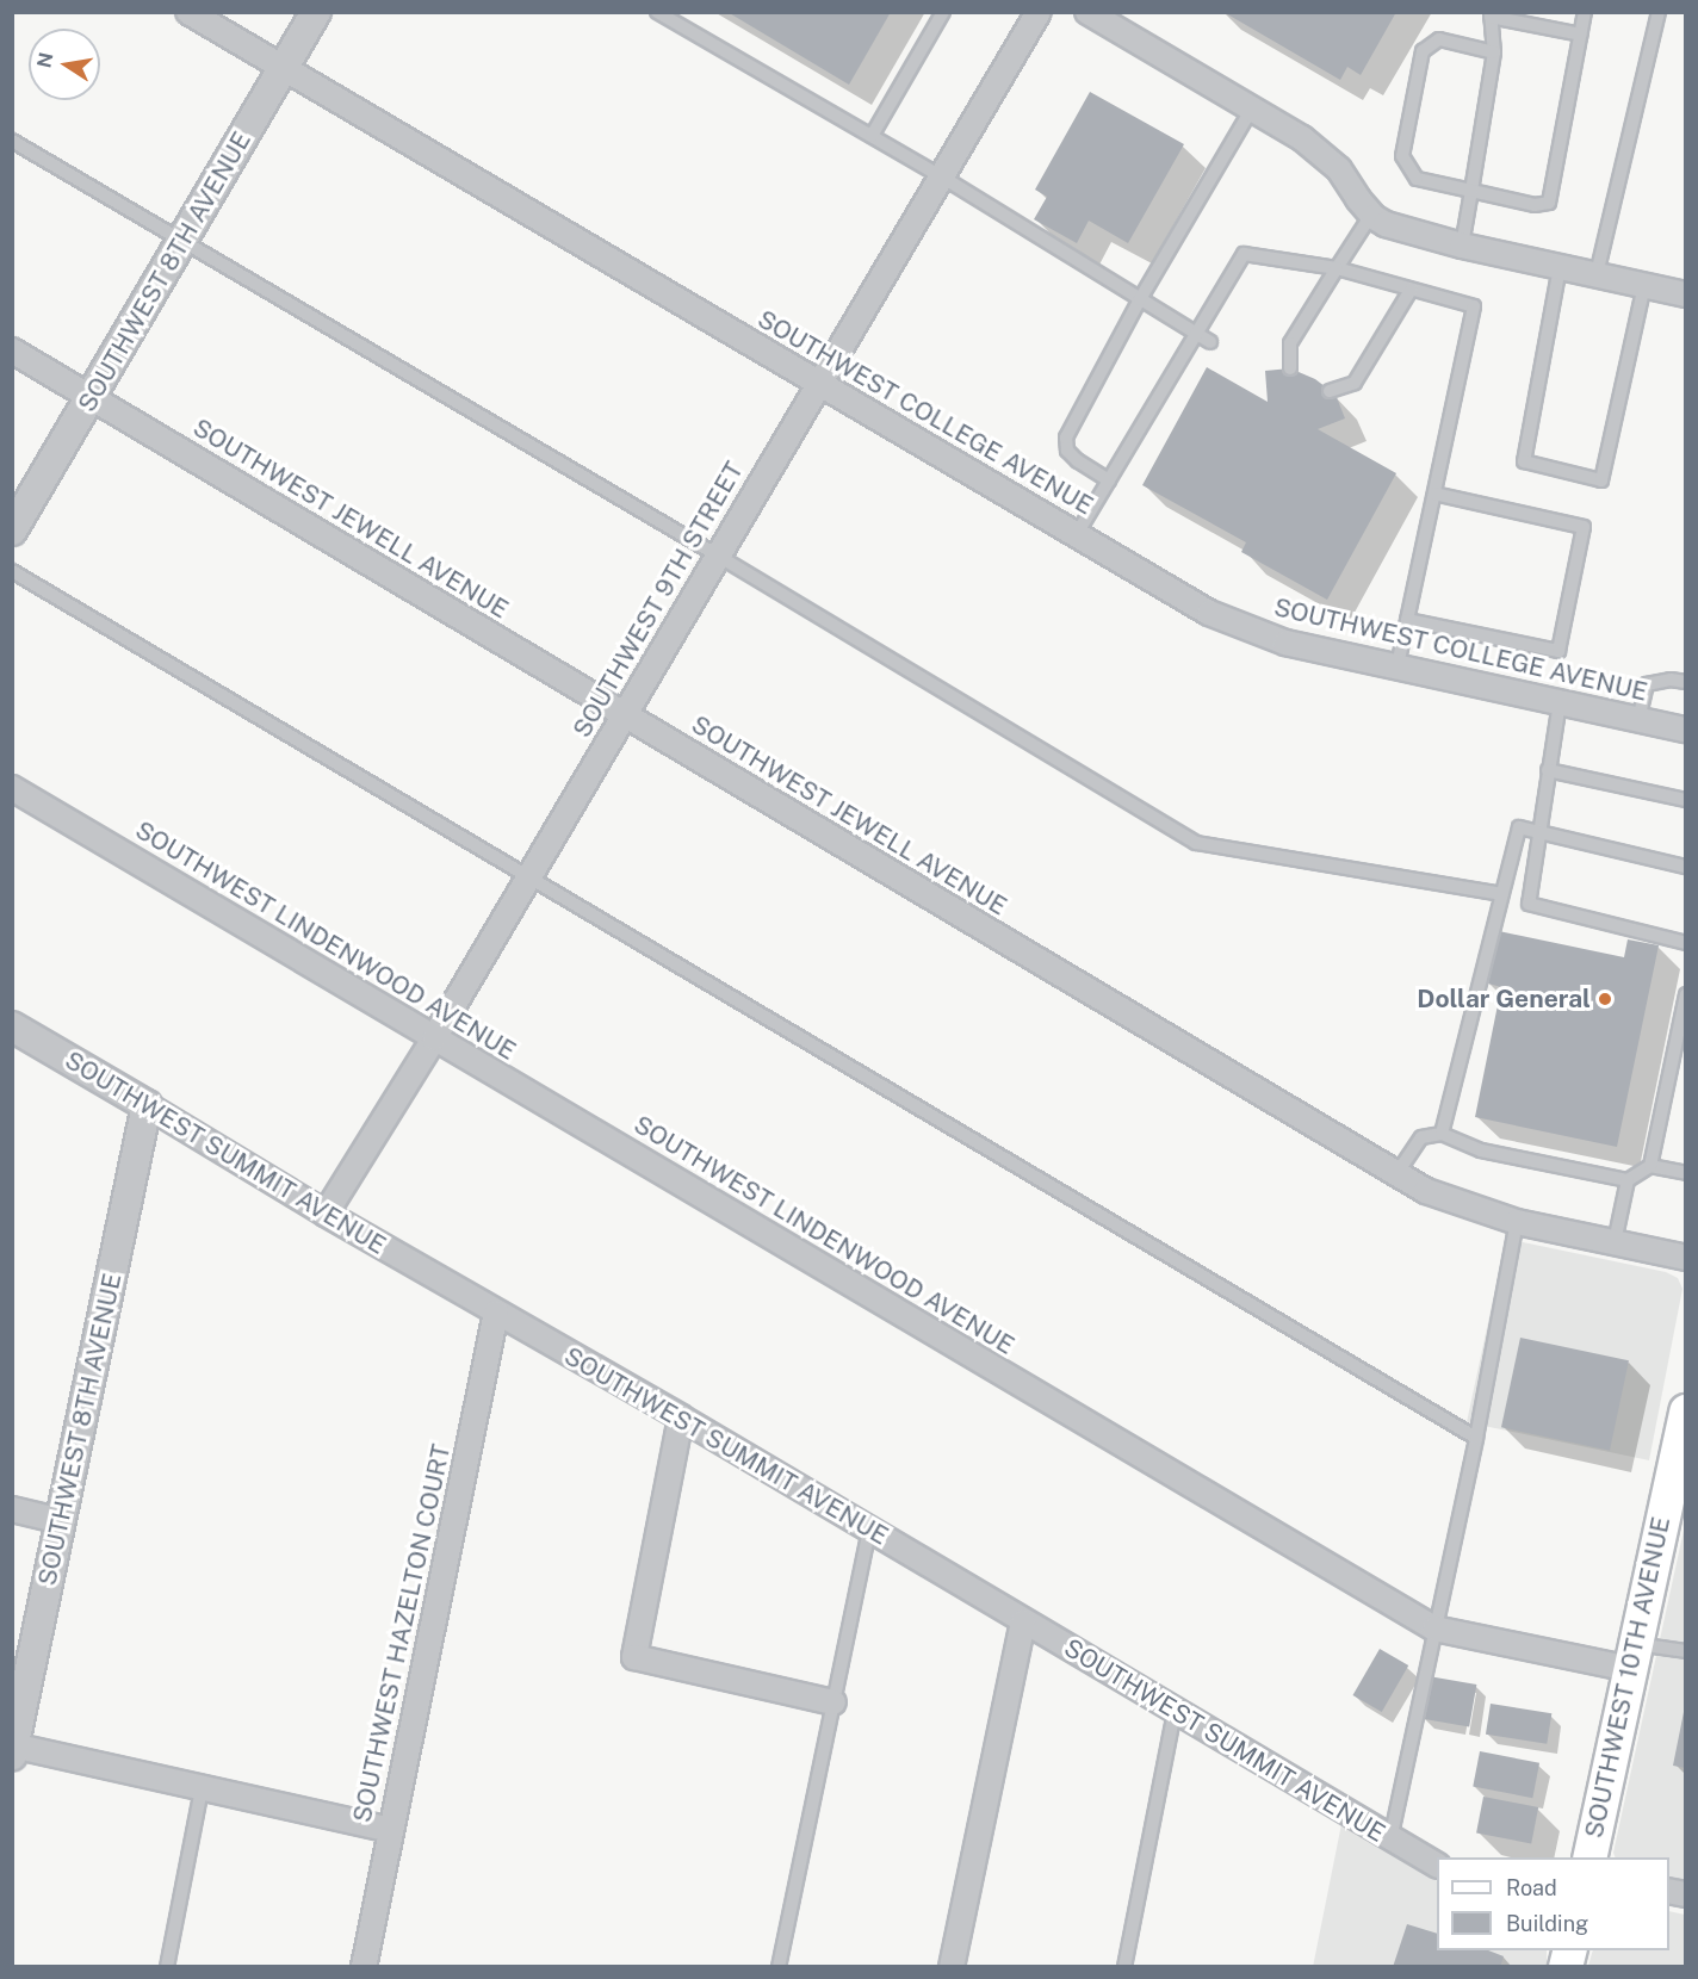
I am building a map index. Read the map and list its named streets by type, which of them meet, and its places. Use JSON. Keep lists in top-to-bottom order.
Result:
{
  "streets": {
    "main road": ["SOUTHWEST 10TH AVENUE"],
    "street": [
      "SOUTHWEST 8TH AVENUE",
      "SOUTHWEST COLLEGE AVENUE",
      "SOUTHWEST JEWELL AVENUE",
      "SOUTHWEST 9TH STREET",
      "SOUTHWEST LINDENWOOD AVENUE",
      "SOUTHWEST SUMMIT AVENUE",
      "SOUTHWEST HAZELTON COURT"
    ]
  },
  "crossings": [
    ["SOUTHWEST 8TH AVENUE", "SOUTHWEST COLLEGE AVENUE"],
    ["SOUTHWEST 8TH AVENUE", "SOUTHWEST JEWELL AVENUE"],
    ["SOUTHWEST 8TH AVENUE", "SOUTHWEST SUMMIT AVENUE"],
    ["SOUTHWEST COLLEGE AVENUE", "SOUTHWEST 9TH STREET"],
    ["SOUTHWEST JEWELL AVENUE", "SOUTHWEST 9TH STREET"],
    ["SOUTHWEST 9TH STREET", "SOUTHWEST LINDENWOOD AVENUE"],
    ["SOUTHWEST 9TH STREET", "SOUTHWEST SUMMIT AVENUE"],
    ["SOUTHWEST LINDENWOOD AVENUE", "SOUTHWEST 10TH AVENUE"],
    ["SOUTHWEST SUMMIT AVENUE", "SOUTHWEST HAZELTON COURT"]
  ],
  "places": ["Dollar General"],
  "legend": ["Road", "Building"],
  "north": "left"
}
